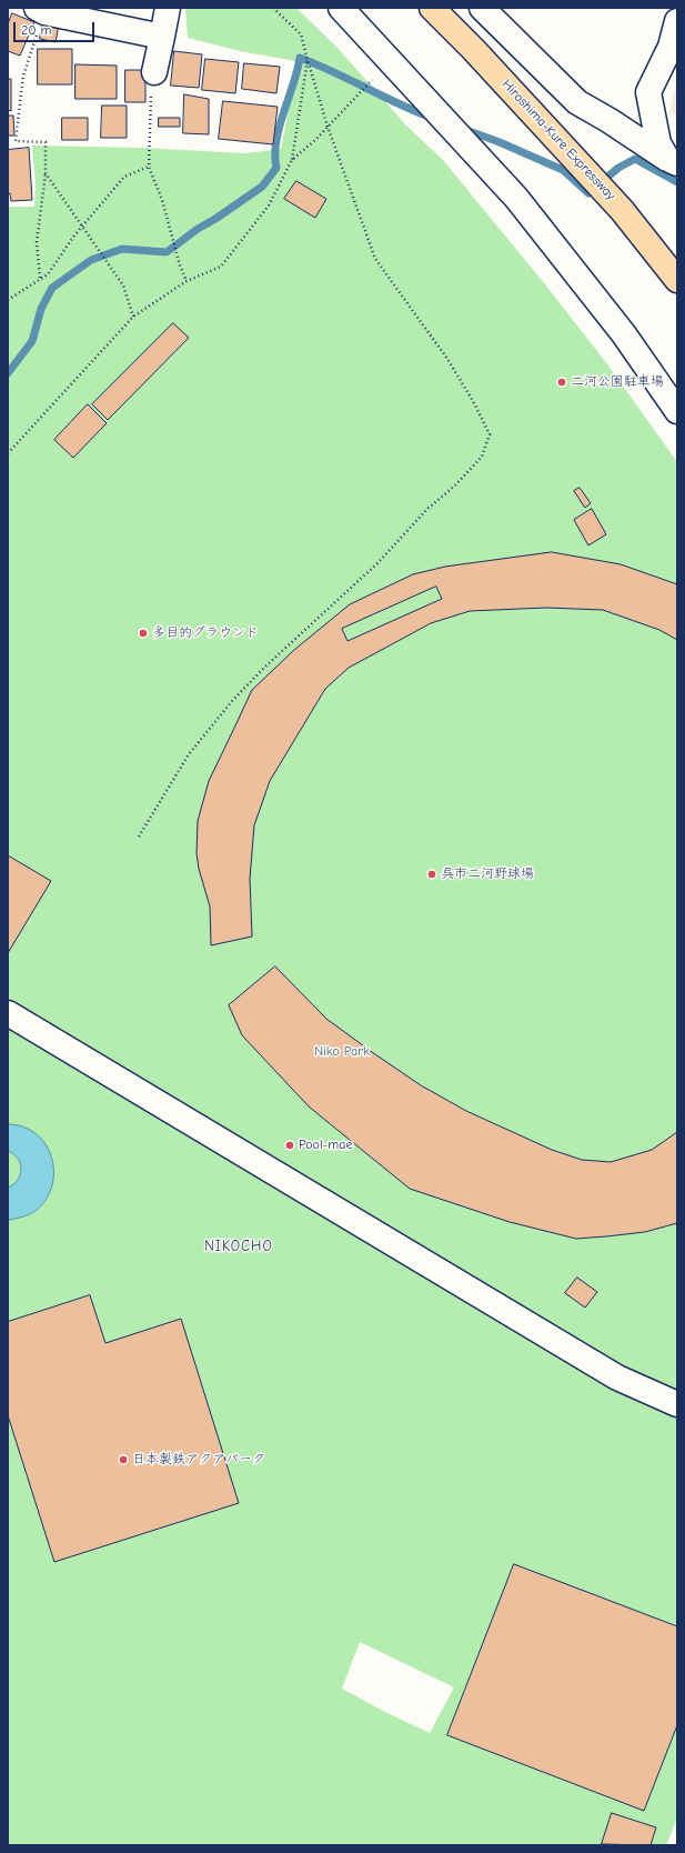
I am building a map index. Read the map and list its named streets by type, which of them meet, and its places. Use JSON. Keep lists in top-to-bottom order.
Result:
{
  "streets": {
    "highway": ["Hiroshima-Kure Expressway"]
  },
  "districts": ["NIKOCHO"],
  "parks": ["Niko Park"],
  "places": [
    "二河公園駐車場",
    "多目的グラウンド",
    "呉市二河野球場",
    "Pool-mae",
    "日本製鉄アクアパーク"
  ],
  "scale_bar": "20 m"
}
